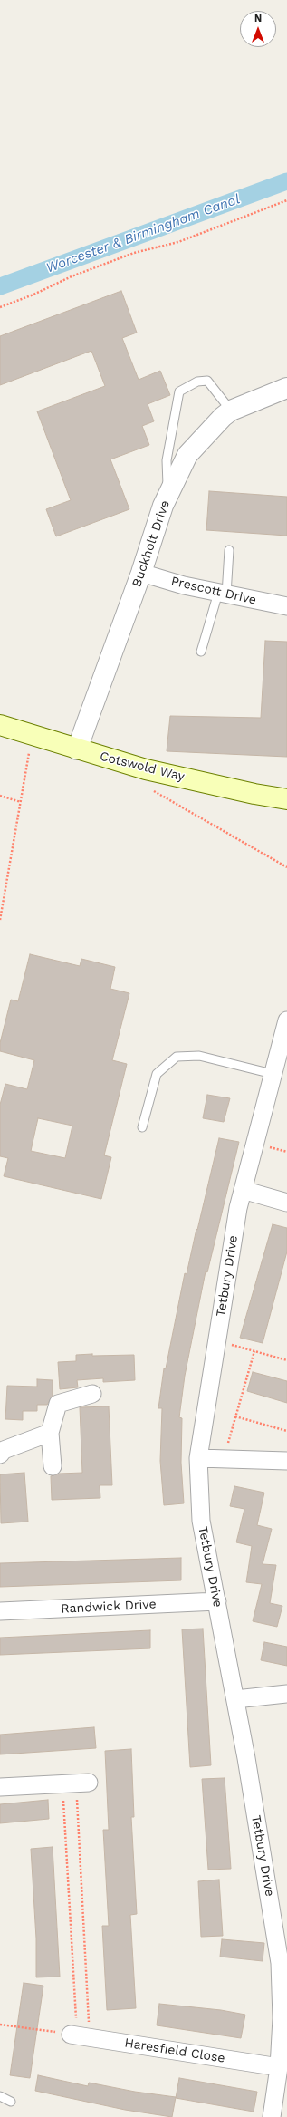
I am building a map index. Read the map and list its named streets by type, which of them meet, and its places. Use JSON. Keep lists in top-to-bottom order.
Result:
{
  "streets": {
    "main road": ["Cotswold Way"],
    "street": [
      "Buckholt Drive",
      "Prescott Drive",
      "Tetbury Drive",
      "Randwick Drive",
      "Haresfield Close"
    ]
  },
  "crossings": [
    ["Buckholt Drive", "Prescott Drive"],
    ["Buckholt Drive", "Cotswold Way"],
    ["Tetbury Drive", "Randwick Drive"],
    ["Tetbury Drive", "Haresfield Close"]
  ],
  "water": ["Worcester & Birmingham Canal"],
  "north": "top"
}
